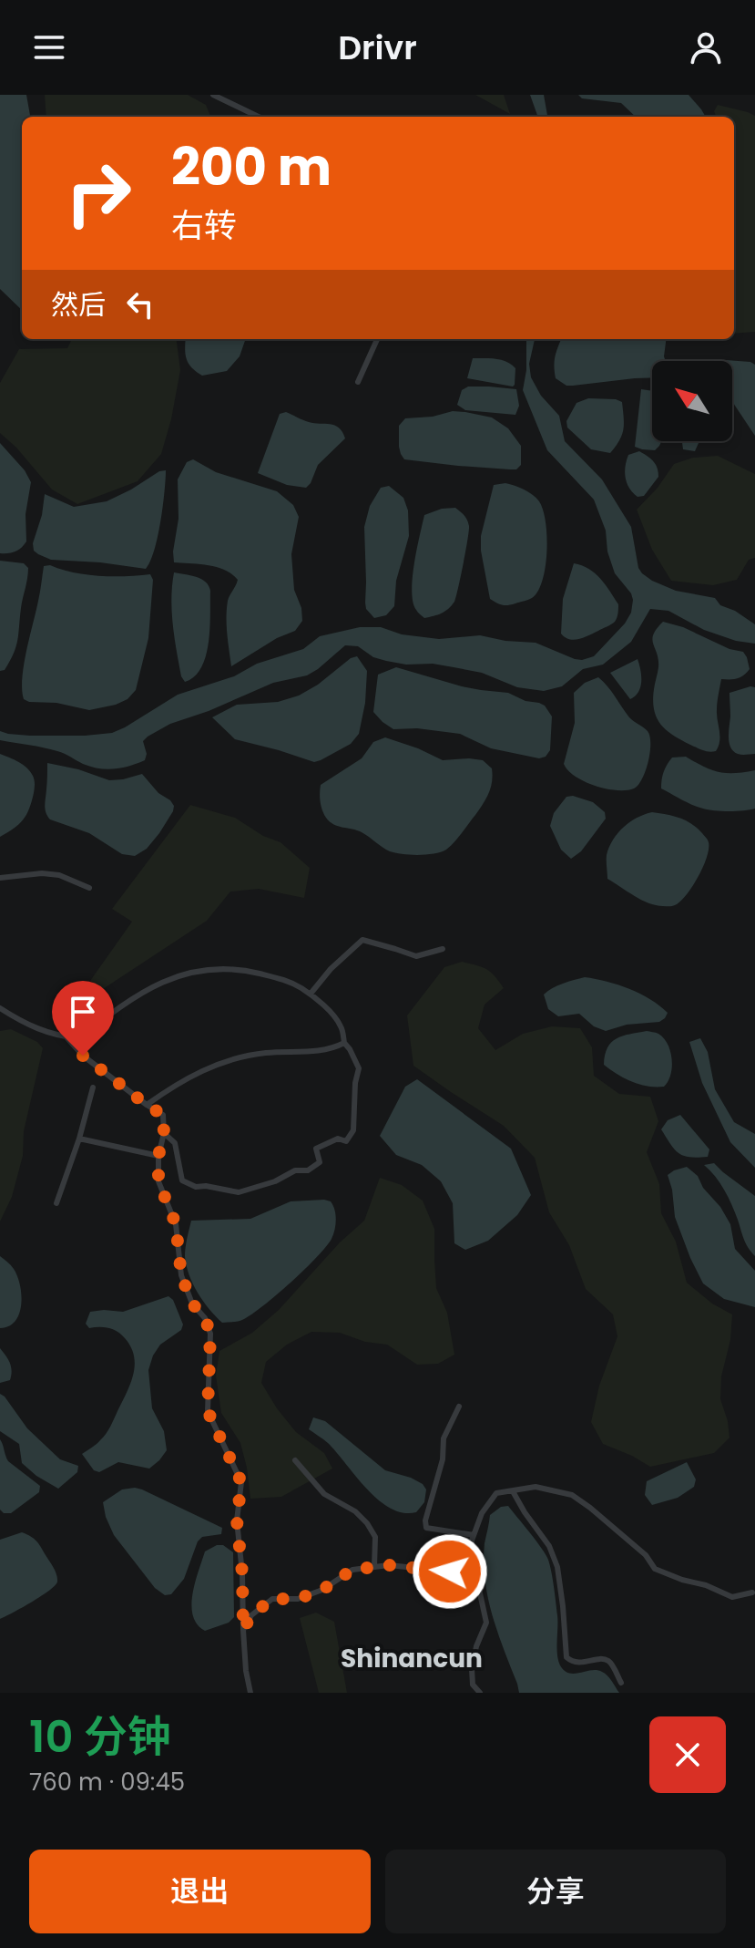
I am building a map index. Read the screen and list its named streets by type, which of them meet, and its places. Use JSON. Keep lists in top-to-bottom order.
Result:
{
  "districts": ["Shinancun"],
  "north": "top left",
  "page": {
    "header": "Drivr",
    "turn": ["200 m", "右转"],
    "then": "然后",
    "heading": ["10 分钟", "760 m · 09:45"],
    "buttons": ["退出", "分享"]
  }
}
